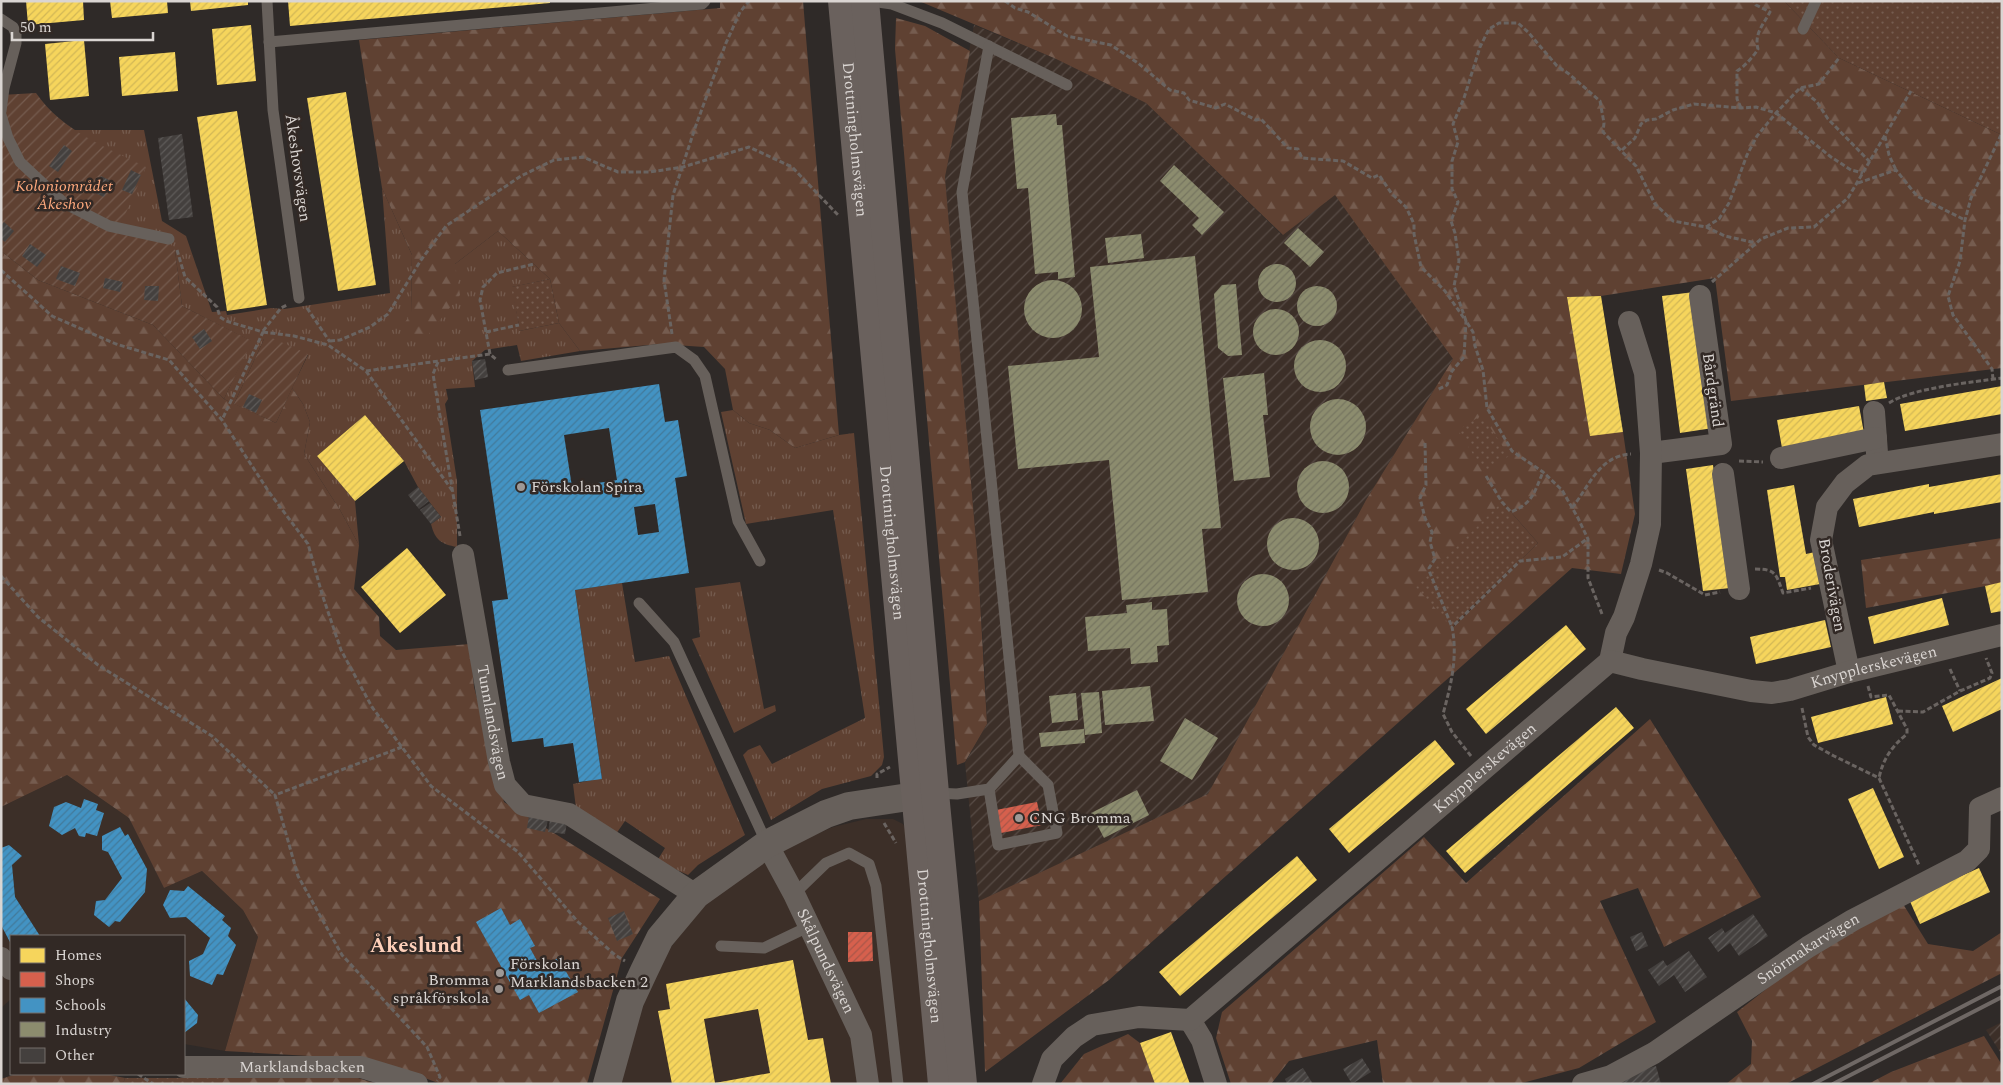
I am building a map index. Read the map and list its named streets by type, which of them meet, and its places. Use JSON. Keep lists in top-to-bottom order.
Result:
{
  "streets": {
    "main road": ["Drottningholmsvägen"],
    "street": [
      "Bårdgränd",
      "Broderivägen",
      "Knypplerskevägen",
      "Tunnlandsvägen",
      "Snörmakarvägen",
      "Skålpundsvägen",
      "Marklandsbacken"
    ],
    "lane": ["Åkeshovsvägen"]
  },
  "crossings": [
    ["Broderivägen", "Knypplerskevägen"]
  ],
  "districts": ["Åkeslund"],
  "parks": ["Koloniområdet Åkeshov"],
  "places": [
    "Förskolan Spira",
    "CNG Bromma",
    "Förskolan Marklandsbacken 2",
    "Bromma språkförskola"
  ],
  "legend": [
    "Homes",
    "Shops",
    "Schools",
    "Industry",
    "Other"
  ],
  "scale_bar": "50 m"
}
